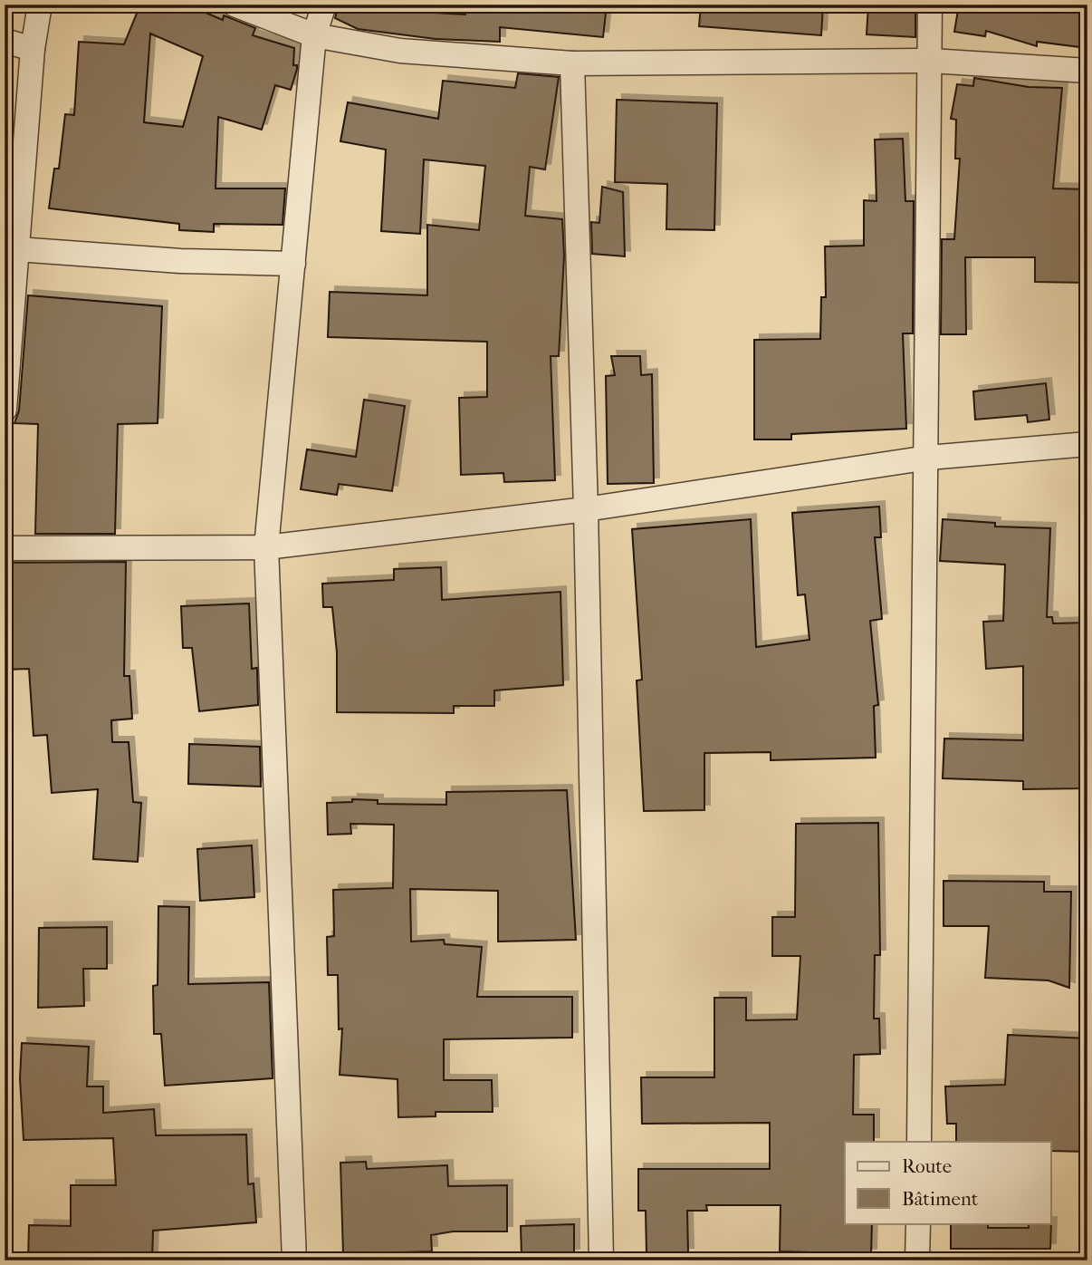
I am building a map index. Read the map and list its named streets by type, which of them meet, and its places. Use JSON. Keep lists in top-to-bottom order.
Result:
{
  "legend": ["Route", "Bâtiment"]
}
